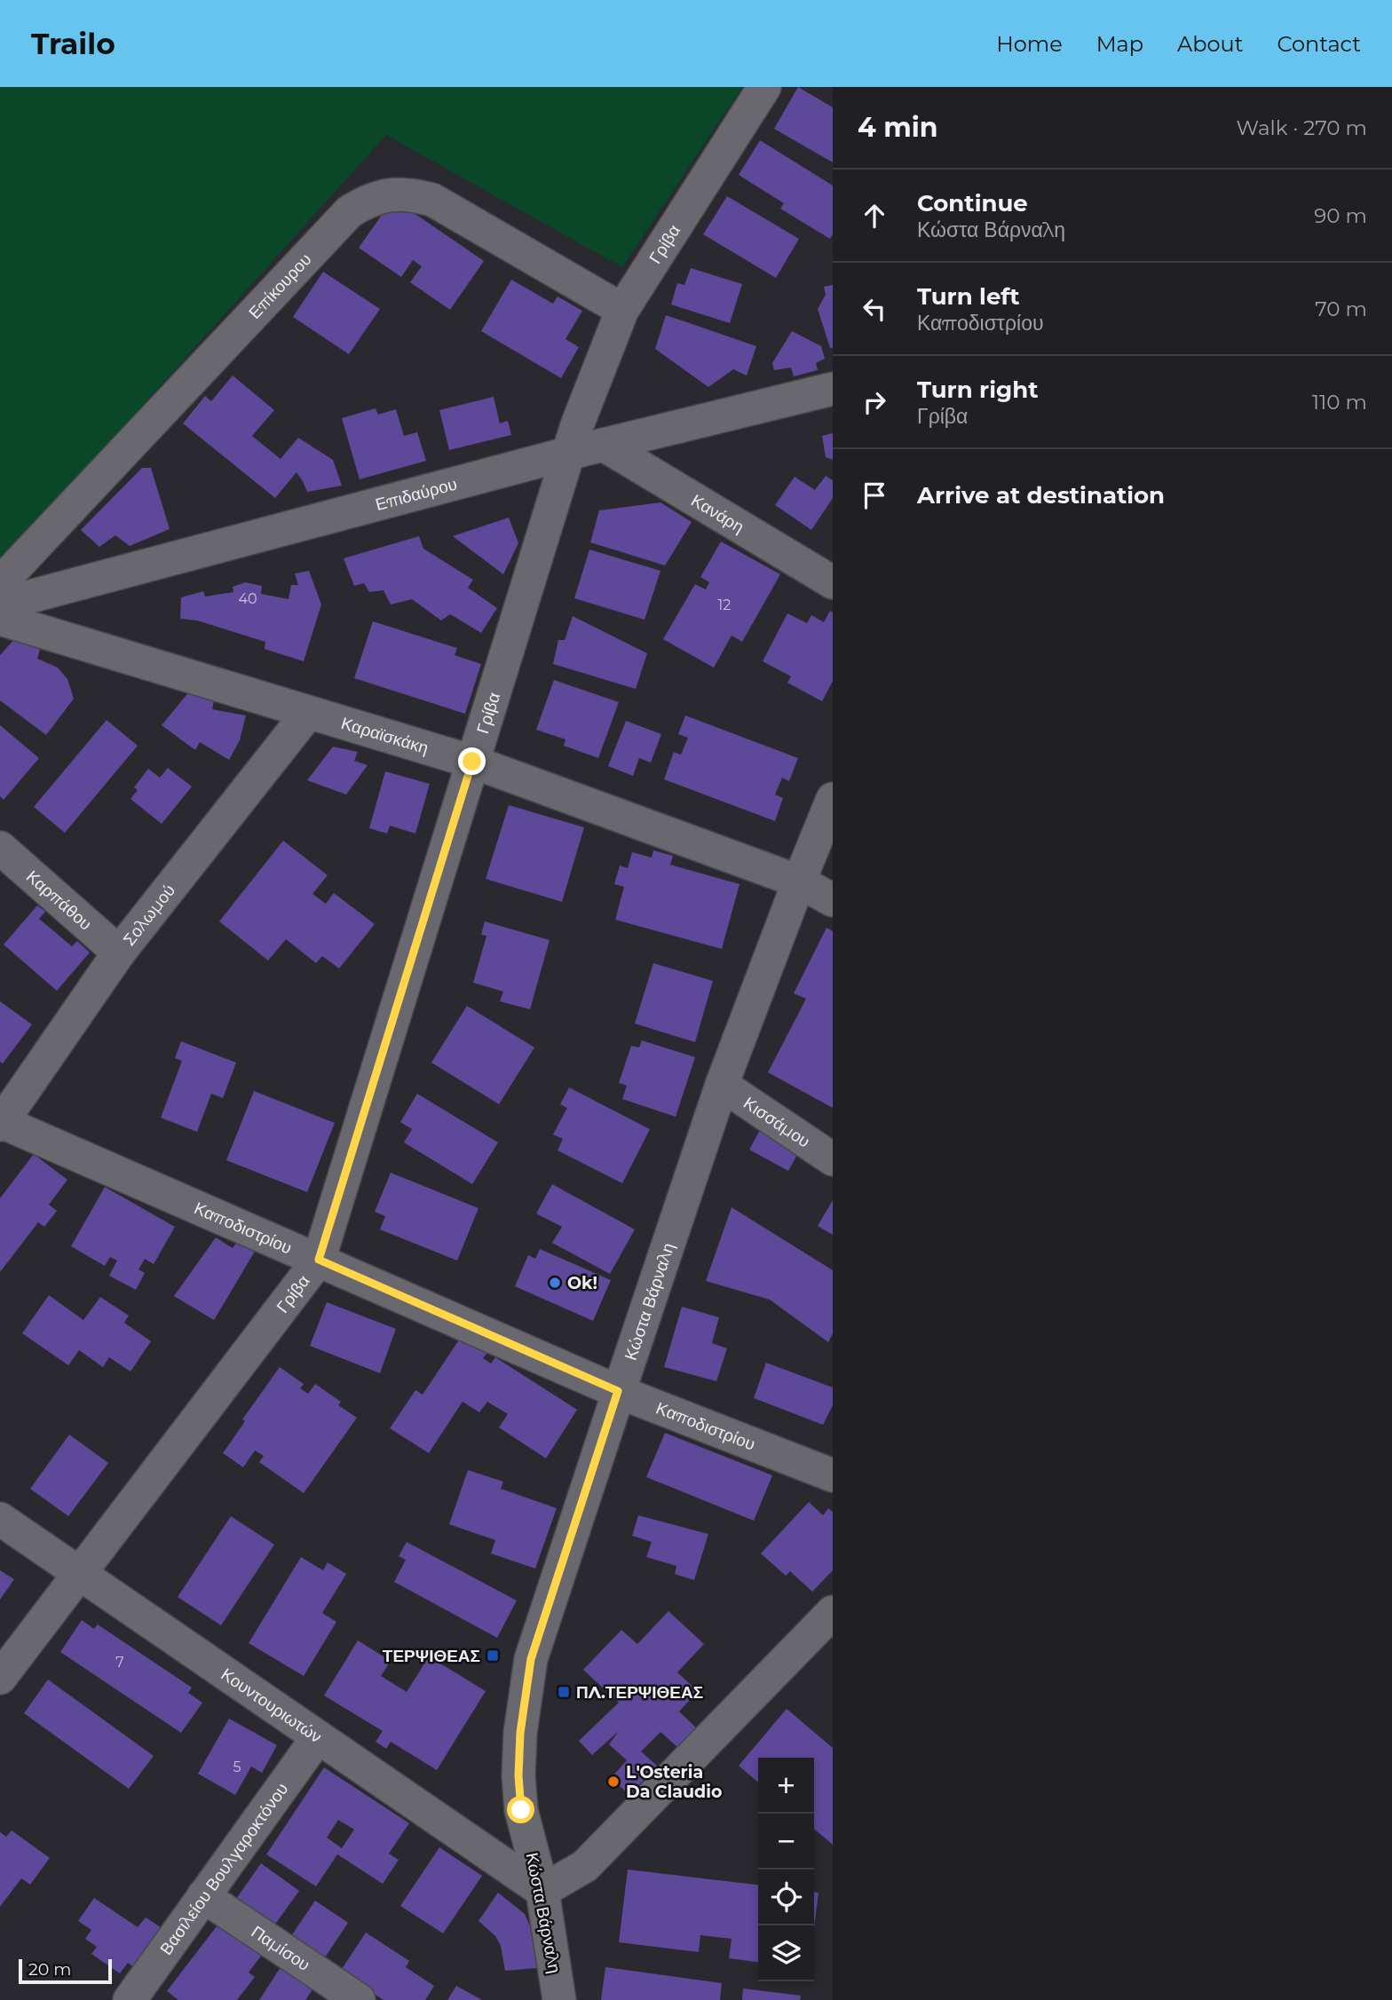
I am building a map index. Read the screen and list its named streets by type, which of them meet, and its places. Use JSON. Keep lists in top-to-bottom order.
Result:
{
  "streets": {
    "street": [
      "Γρίβα",
      "Επίκουρου",
      "Επιδαύρου",
      "Κανάρη",
      "Καραϊσκάκη",
      "Καρπάθου",
      "Σολωμού",
      "Κισσάμου",
      "Καποδιστρίου",
      "Κώστα Βάρναλη",
      "Κουντουριωτών",
      "Βασιλείου Βουλγαροκτόνου",
      "Παμίσου"
    ]
  },
  "crossings": [
    ["Γρίβα", "Επίκουρου"],
    ["Γρίβα", "Επιδαύρου"],
    ["Γρίβα", "Καραϊσκάκη"],
    ["Γρίβα", "Καποδιστρίου"],
    ["Γρίβα", "Κουντουριωτών"],
    ["Επιδαύρου", "Κανάρη"],
    ["Καραϊσκάκη", "Σολωμού"],
    ["Καραϊσκάκη", "Κώστα Βάρναλη"],
    ["Καρπάθου", "Σολωμού"],
    ["Σολωμού", "Καποδιστρίου"],
    ["Κισσάμου", "Κώστα Βάρναλη"],
    ["Καποδιστρίου", "Κώστα Βάρναλη"],
    ["Κώστα Βάρναλη", "Κουντουριωτών"],
    ["Κουντουριωτών", "Βασιλείου Βουλγαροκτόνου"],
    ["Βασιλείου Βουλγαροκτόνου", "Παμίσου"]
  ],
  "places": {
    "other": ["Ok!", "L'Osteria Da Claudio"],
    "transit": ["ΤΕΡΨΙΘΕΑΣ", "ΠΛ.ΤΕΡΨΙΘΕΑΣ"]
  },
  "house_numbers": [
    "40",
    "12",
    "7",
    "5"
  ],
  "scale_bar": "20 m",
  "page": {
    "header": "Trailo",
    "nav": [
      "Home",
      "Map",
      "About",
      "Contact"
    ],
    "heading": ["4 min", "Walk · 270 m"],
    "list": [
      ["Continue", "Κώστα Βάρναλη", "90 m"],
      ["Turn left", "Καποδιστρίου", "70 m"],
      ["Turn right", "Γρίβα", "110 m"],
      "Arrive at destination"
    ],
    "map_buttons": ["+", "−"],
    "scale": "20 m"
  }
}
